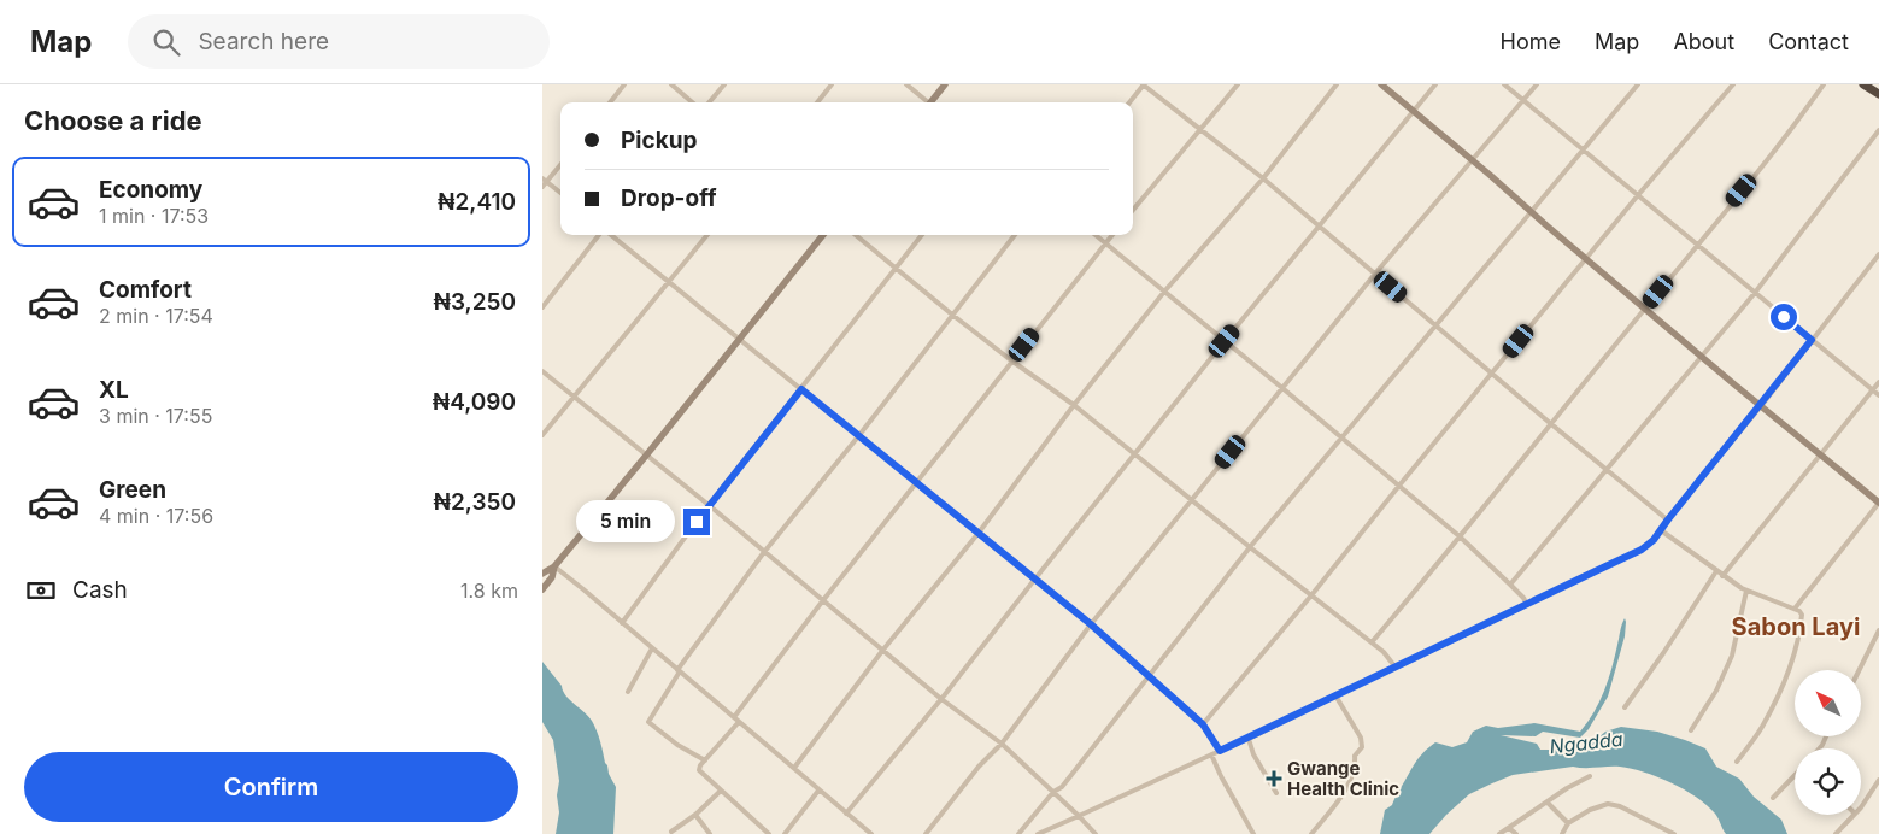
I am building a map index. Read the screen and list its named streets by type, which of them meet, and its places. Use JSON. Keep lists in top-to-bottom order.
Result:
{
  "districts": ["Sabon Layi"],
  "water": ["Ngadda"],
  "places": {
    "health": ["Gwange Health Clinic"]
  },
  "north": "top left",
  "page": {
    "header": "Map",
    "search": "Search here",
    "nav": [
      "Home",
      "Map",
      "About",
      "Contact"
    ],
    "heading": "Choose a ride",
    "banner": ["Pickup", "Drop-off"],
    "list": [
      {
        "name": "Economy",
        "note": "1 min · 17:53",
        "value": "₦2,410"
      },
      {
        "name": "Comfort",
        "note": "2 min · 17:54",
        "value": "₦3,250"
      },
      {
        "name": "XL",
        "note": "3 min · 17:55",
        "value": "₦4,090"
      },
      {
        "name": "Green",
        "note": "4 min · 17:56",
        "value": "₦2,350"
      }
    ],
    "bubble": "5 min",
    "pay": ["Cash", "1.8 km"],
    "buttons": "Confirm"
  }
}
